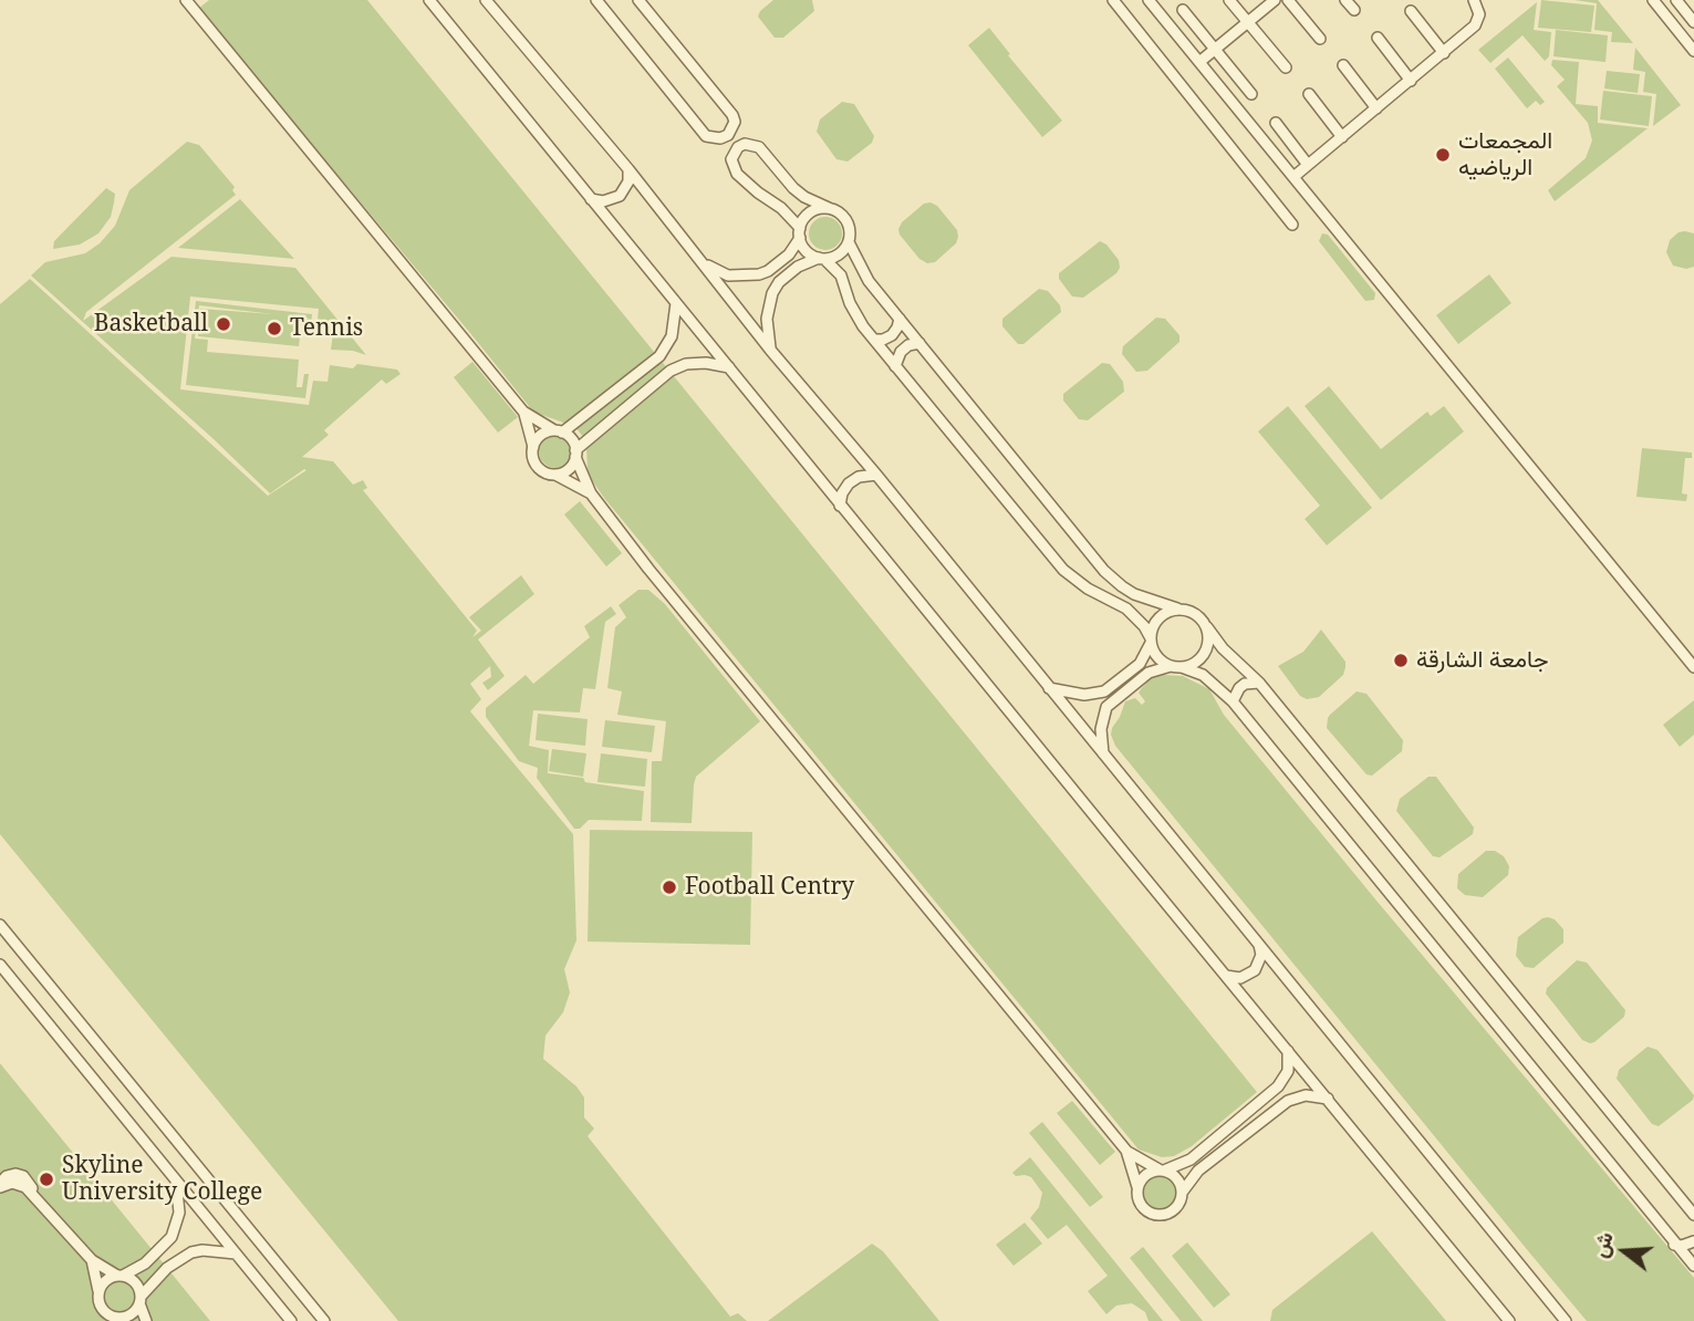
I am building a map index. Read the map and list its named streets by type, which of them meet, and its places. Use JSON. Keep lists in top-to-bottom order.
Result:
{
  "places": [
    "المجمعات الرياضيه",
    "Basketball",
    "Tennis",
    "جامعة الشارقة",
    "Football Centry",
    "Skyline University College"
  ],
  "north": "left"
}
